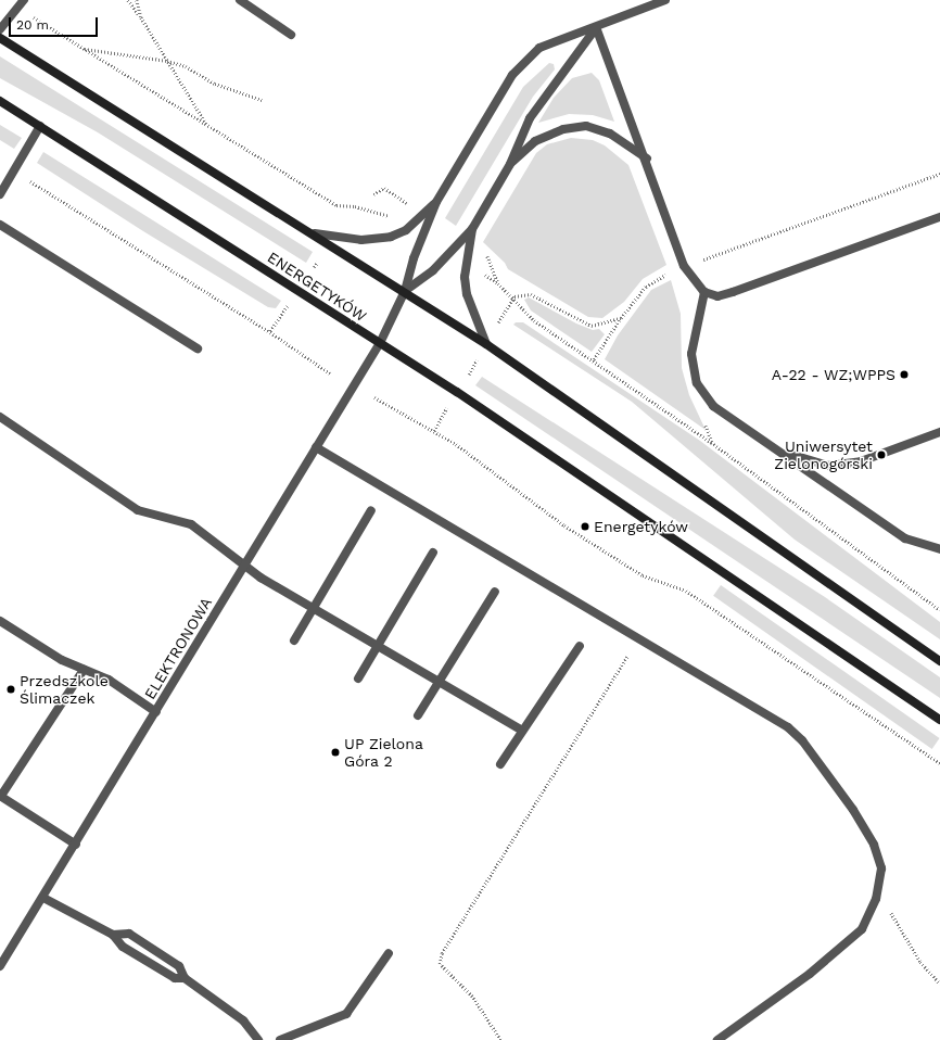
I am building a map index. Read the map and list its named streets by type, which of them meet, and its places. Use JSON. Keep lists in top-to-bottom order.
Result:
{
  "streets": {
    "main road": ["ENERGETYKÓW"],
    "street": ["ELEKTRONOWA"]
  },
  "crossings": [
    ["ENERGETYKÓW", "ELEKTRONOWA"]
  ],
  "places": [
    "A-22 - WZ;WPPS",
    "Uniwersytet Zielonogórski",
    "Energetyków",
    "Przedszkole Ślimaczek",
    "UP Zielona Góra 2"
  ],
  "scale_bar": "20 m"
}
